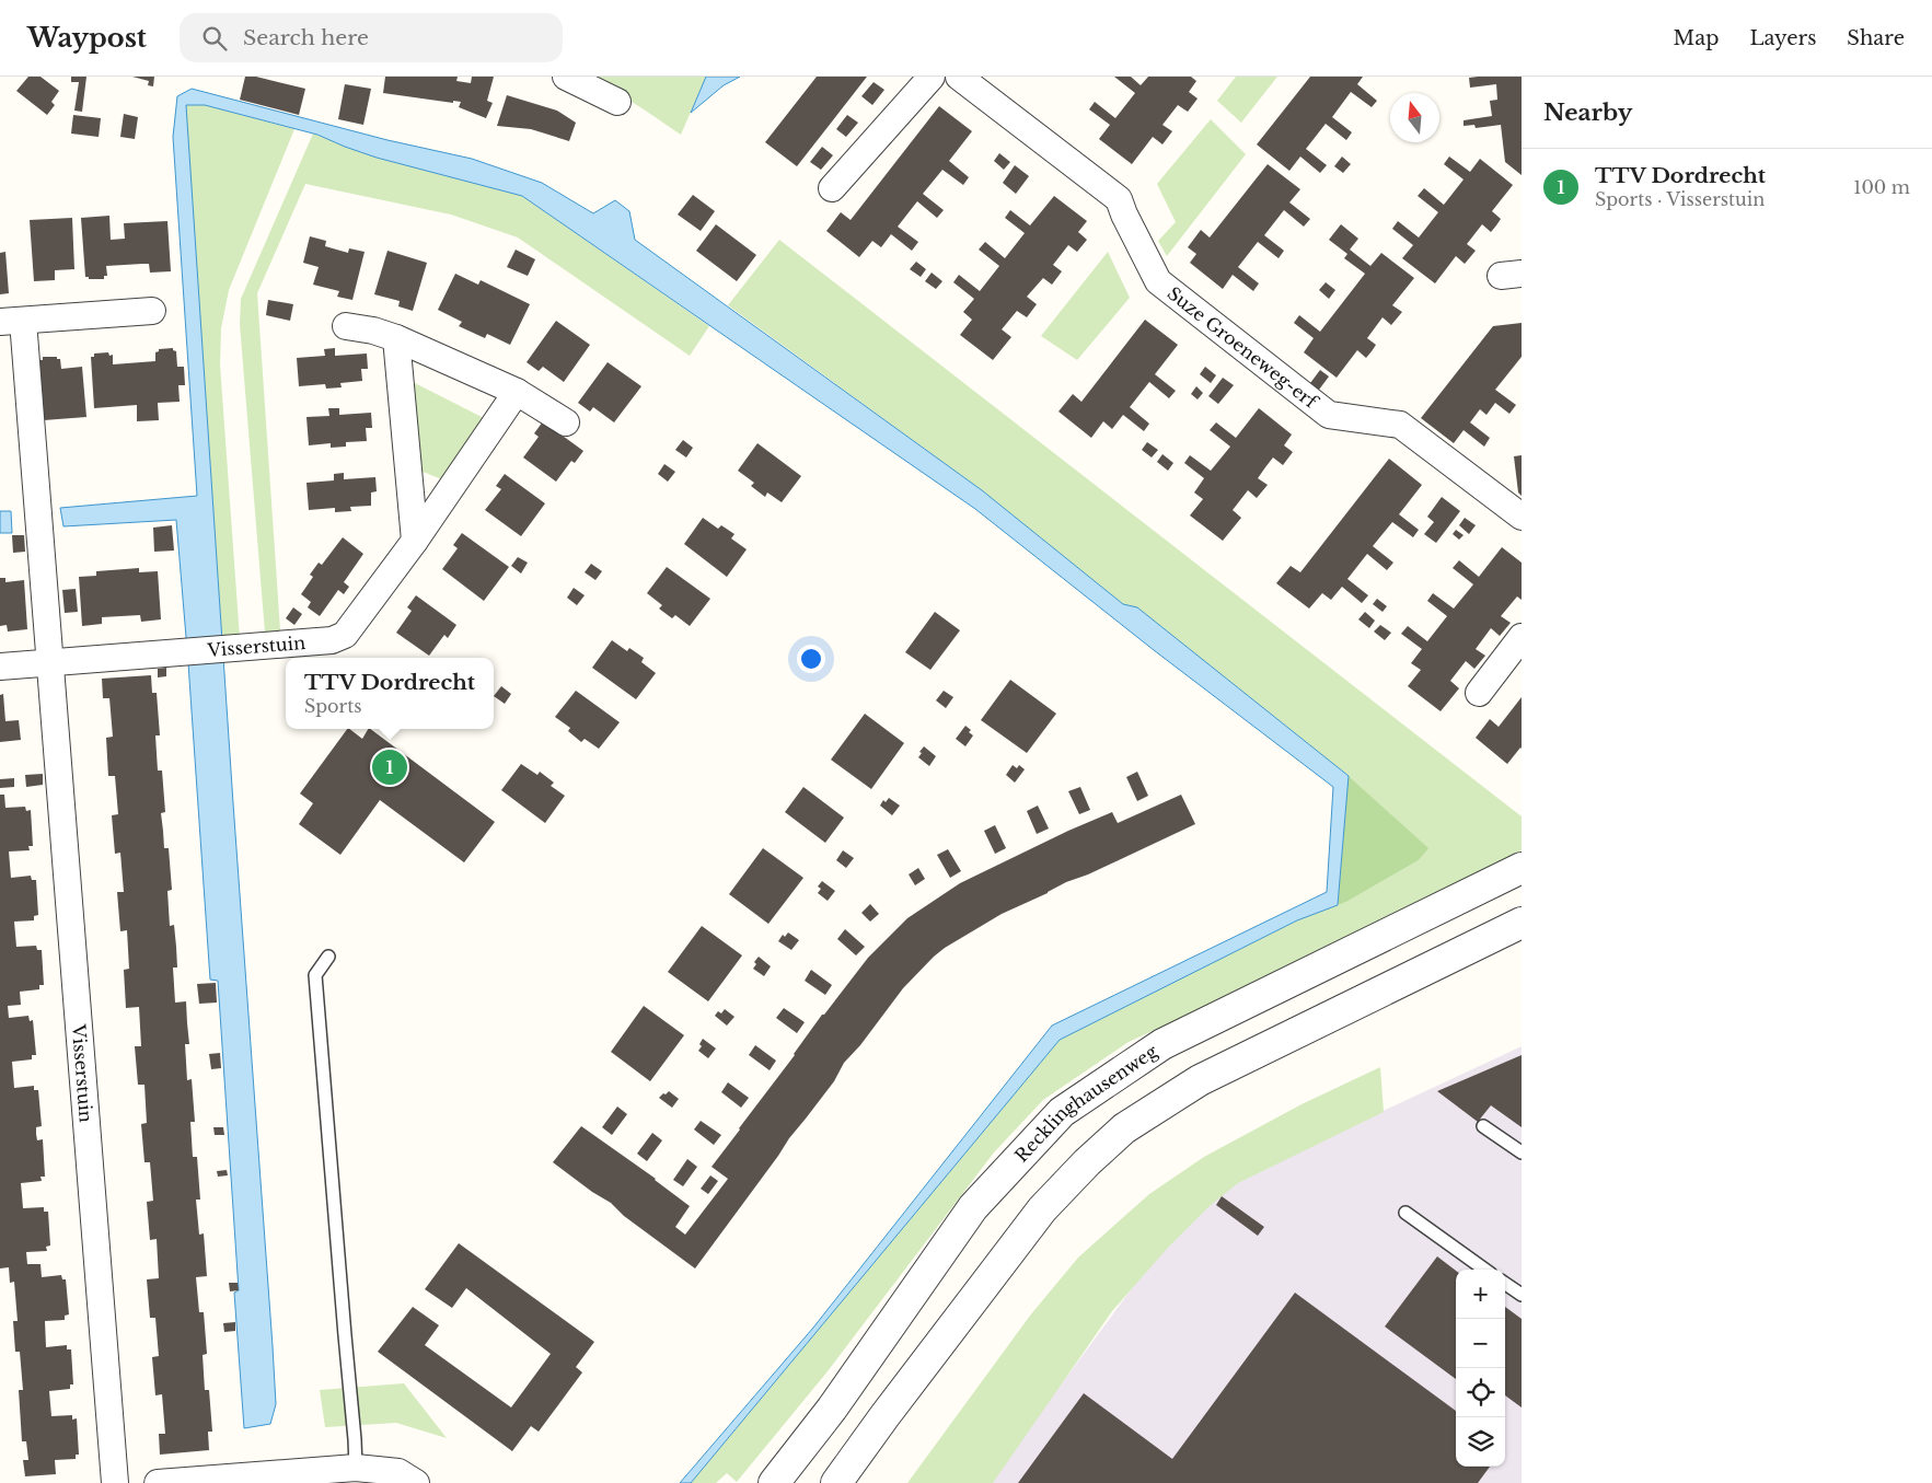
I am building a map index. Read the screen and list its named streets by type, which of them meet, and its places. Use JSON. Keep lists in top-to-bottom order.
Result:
{
  "streets": {
    "street": ["Suze Groeneweg-erf", "Visserstuin", "Recklinghausenweg"]
  },
  "north": "top",
  "page": {
    "header": "Waypost",
    "search": "Search here",
    "nav": ["Map", "Layers", "Share"],
    "heading": "Nearby",
    "list": [
      {
        "mark": "1",
        "name": "TTV Dordrecht",
        "note": "Sports · Visserstuin",
        "value": "100 m"
      }
    ],
    "popup": ["TTV Dordrecht", "Sports"],
    "pins": "1",
    "map_buttons": ["+", "−"]
  }
}
